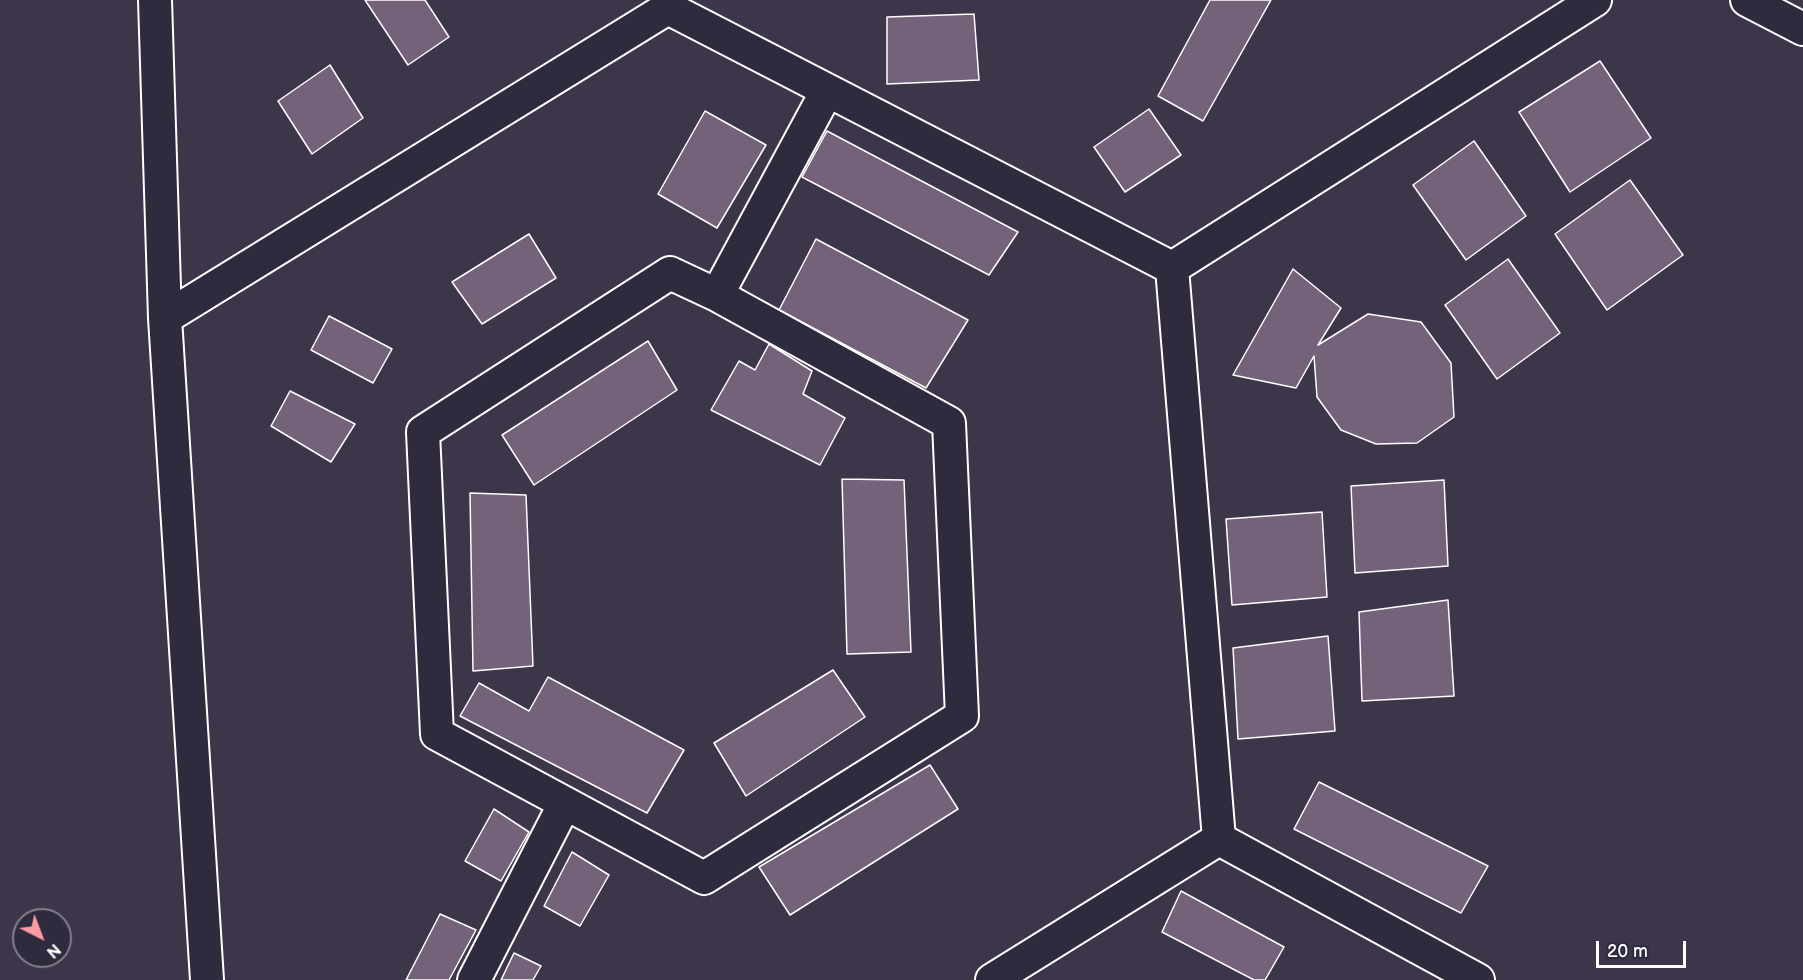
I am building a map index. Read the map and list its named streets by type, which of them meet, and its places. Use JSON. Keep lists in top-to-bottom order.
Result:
{
  "scale_bar": "20 m",
  "north": "bottom right"
}
